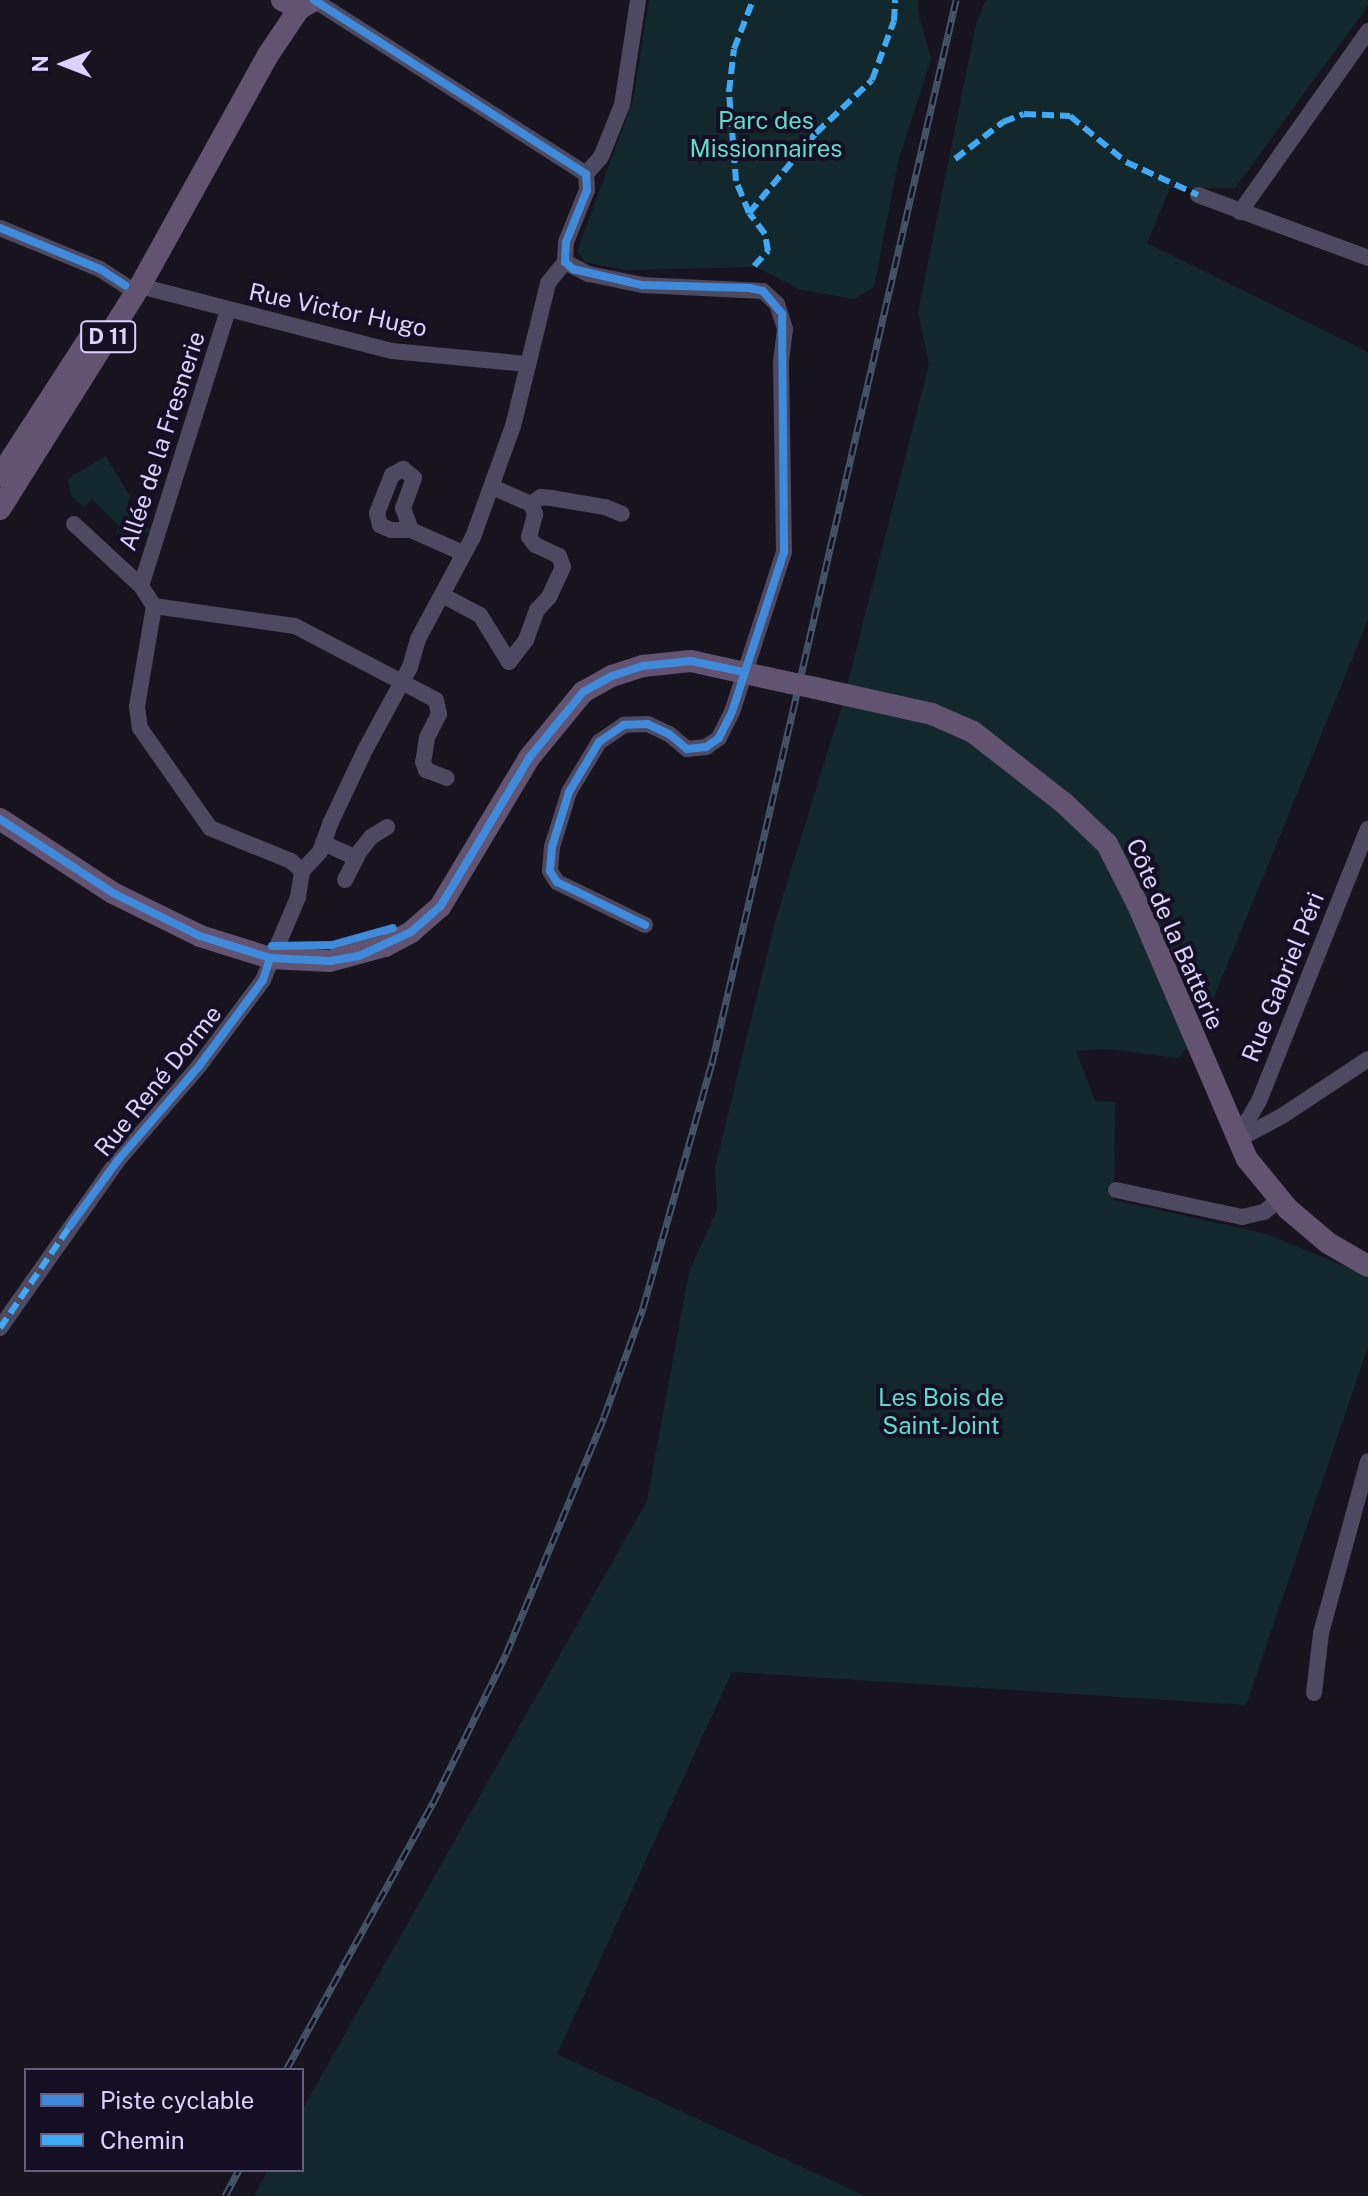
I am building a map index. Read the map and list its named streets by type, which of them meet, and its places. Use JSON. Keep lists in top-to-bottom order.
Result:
{
  "streets": {
    "main road": ["D 11", "Côte de la Batterie"],
    "street": [
      "Rue Victor Hugo",
      "Allée de la Fresnerie",
      "Rue Gabriel Péri",
      "Rue René Dorme"
    ]
  },
  "crossings": [
    ["Rue Victor Hugo", "D 11"],
    ["Rue Victor Hugo", "Allée de la Fresnerie"],
    ["Rue Victor Hugo", "Rue René Dorme"],
    ["Côte de la Batterie", "Rue Gabriel Péri"],
    ["Côte de la Batterie", "Rue René Dorme"]
  ],
  "parks": ["Parc des Missionnaires", "Les Bois de Saint-Joint"],
  "legend": ["Piste cyclable", "Chemin"],
  "north": "left"
}
